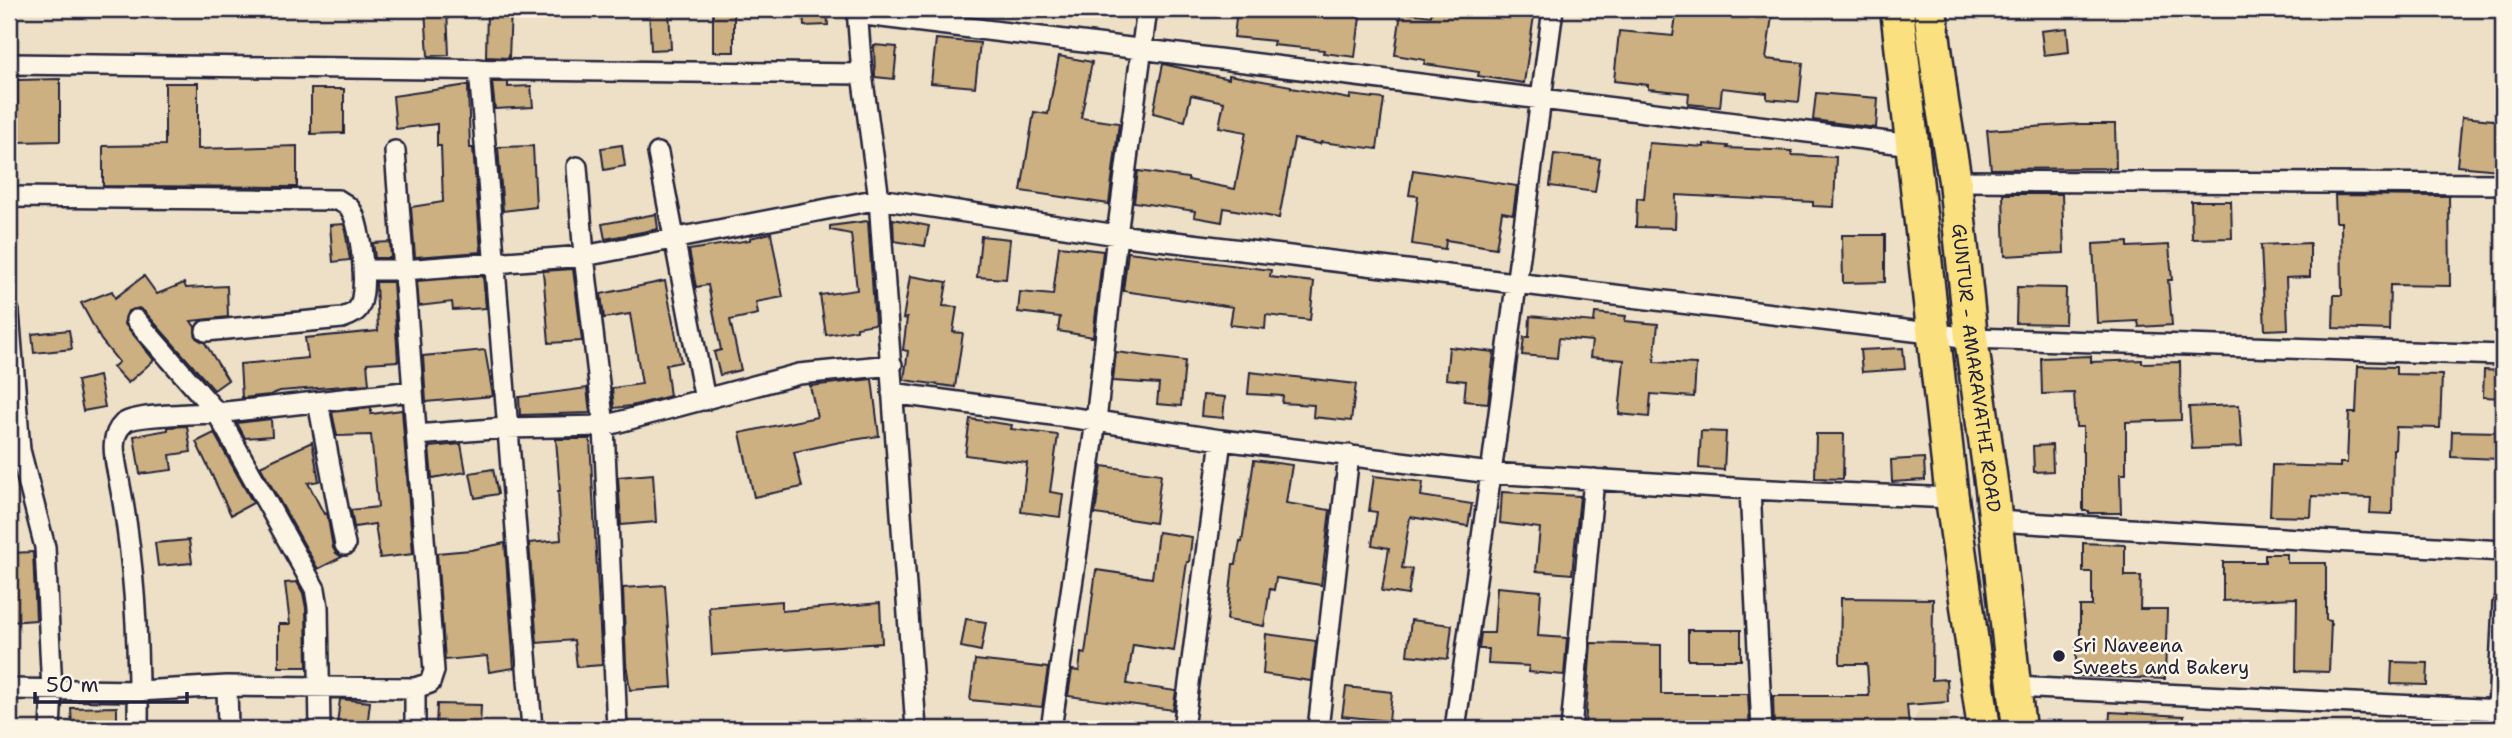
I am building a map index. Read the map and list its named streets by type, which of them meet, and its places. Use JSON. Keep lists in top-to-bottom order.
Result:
{
  "streets": {
    "main road": ["GUNTUR - AMARAVATHI ROAD"]
  },
  "places": ["Sri Naveena Sweets and Bakery"],
  "scale_bar": "50 m"
}
